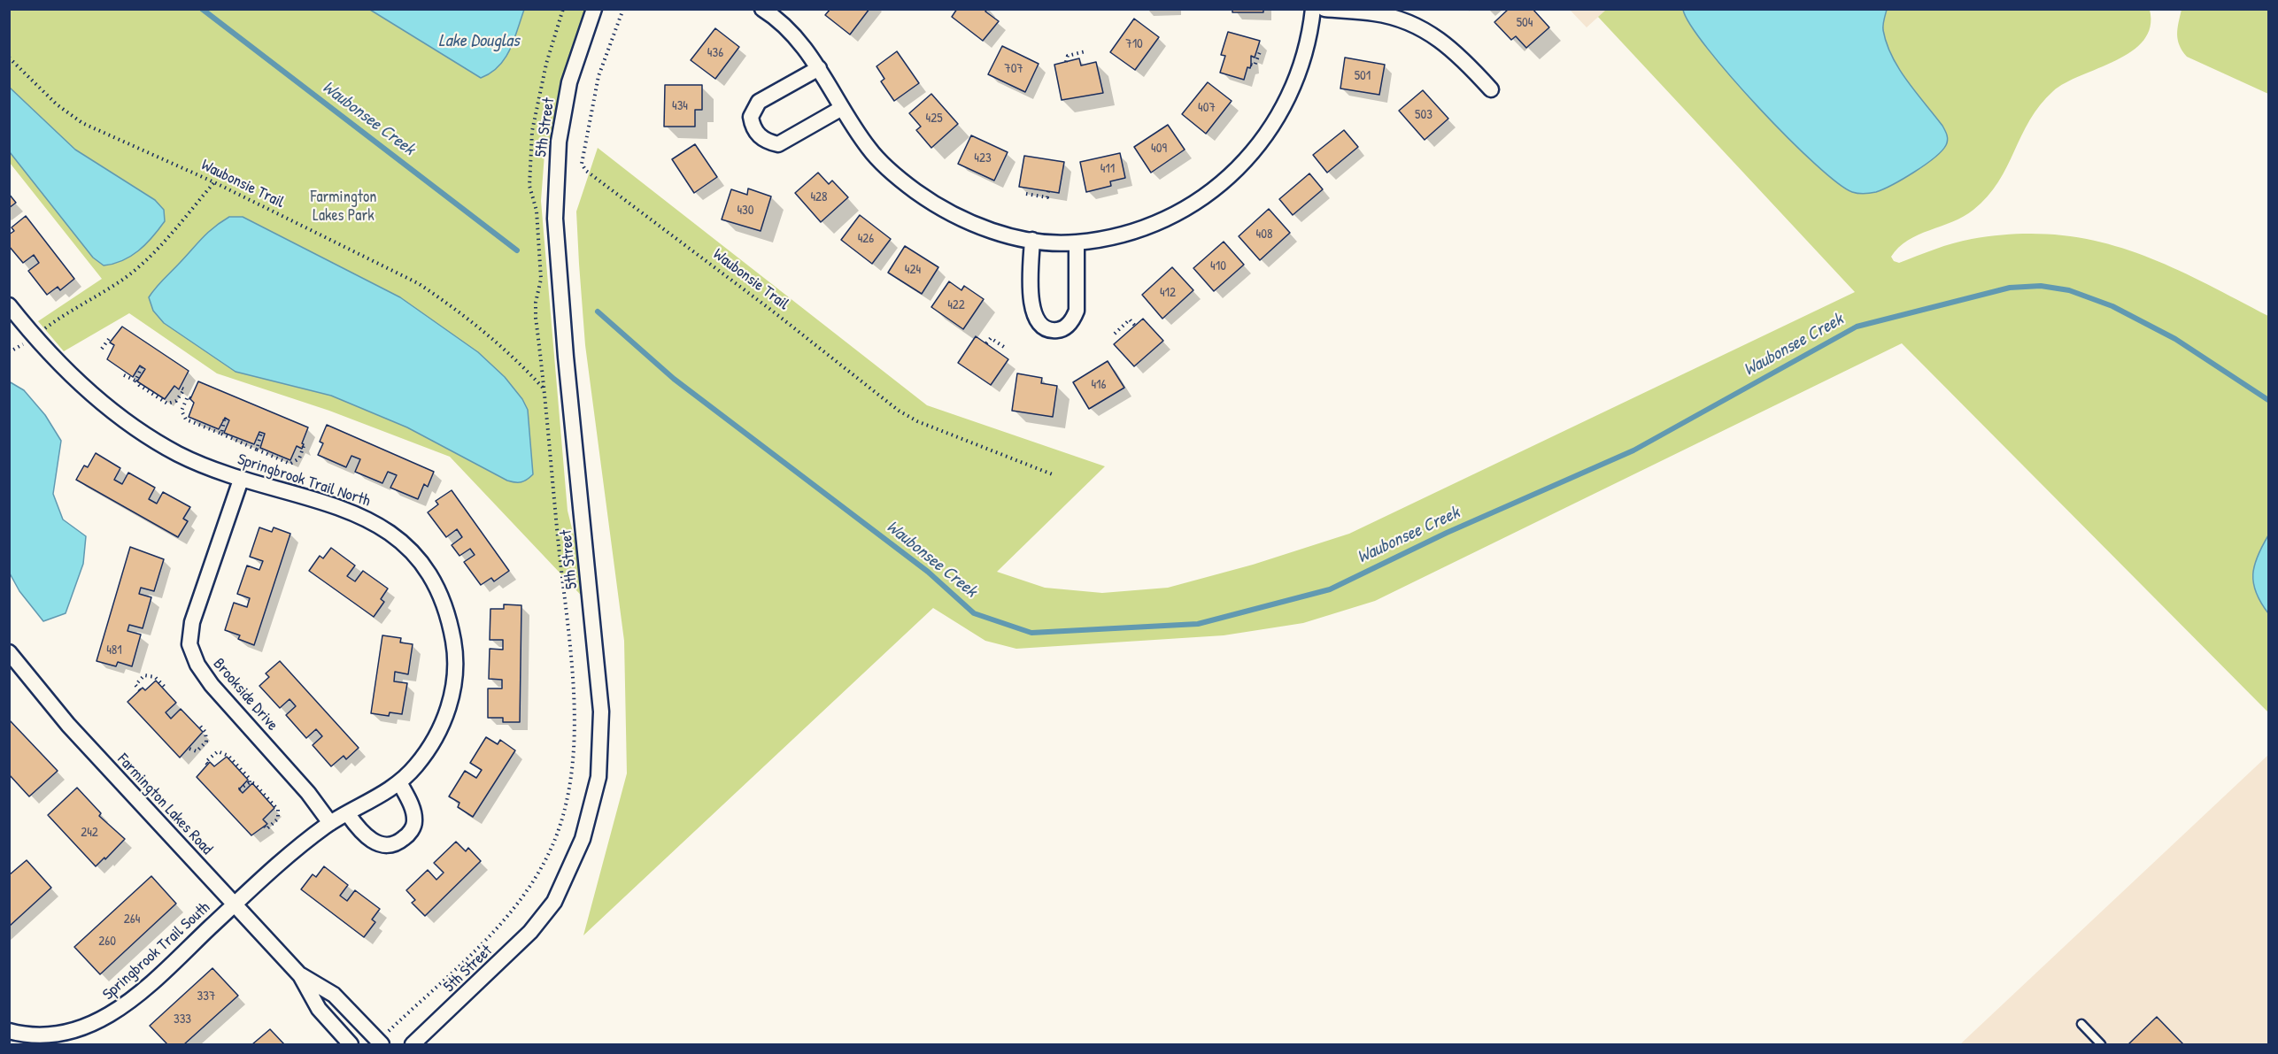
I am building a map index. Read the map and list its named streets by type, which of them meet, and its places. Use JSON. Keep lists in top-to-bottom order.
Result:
{
  "streets": {
    "street": [
      "5th Street",
      "Springbrook Trail North",
      "Brookside Drive",
      "Farmington Lakes Road",
      "Springbrook Trail South"
    ],
    "path": ["Waubonsie Trail"]
  },
  "crossings": [
    ["Waubonsie Trail", "Farmington Lakes Road"],
    ["Springbrook Trail North", "Brookside Drive"],
    ["Springbrook Trail North", "Farmington Lakes Road"],
    ["Springbrook Trail North", "Springbrook Trail South"],
    ["Farmington Lakes Road", "Springbrook Trail South"]
  ],
  "water": ["Lake Douglas", "Waubonsee Creek"],
  "parks": ["Farmington Lakes Park"],
  "house_numbers": [
    "504",
    "710",
    "436",
    "707",
    "501",
    "434",
    "407",
    "503",
    "425",
    "409",
    "423",
    "411",
    "428",
    "430",
    "408",
    "426",
    "410",
    "424",
    "412",
    "422",
    "416",
    "481",
    "242",
    "264",
    "260",
    "337",
    "333"
  ]
}
